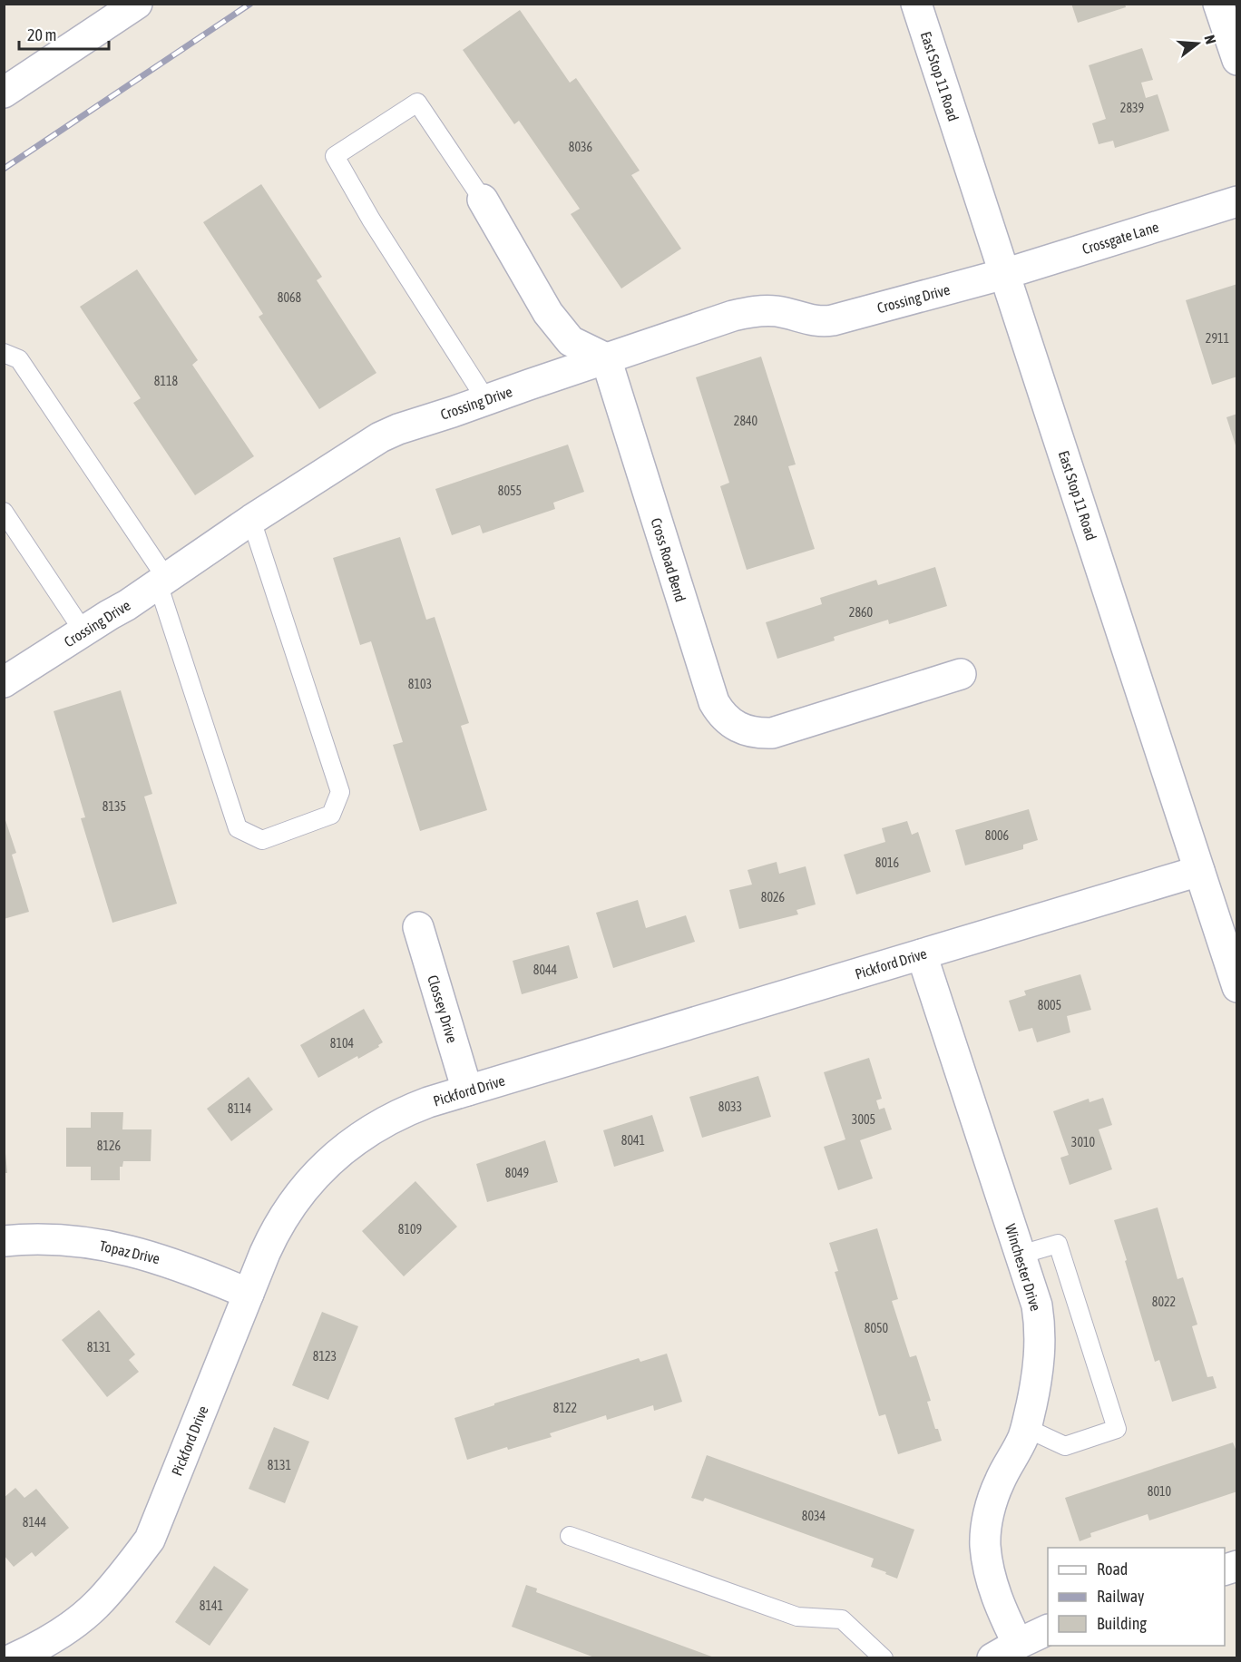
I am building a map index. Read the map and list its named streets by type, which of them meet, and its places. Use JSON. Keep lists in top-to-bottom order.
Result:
{
  "streets": {
    "street": [
      "East Stop 11 Road",
      "Crossgate Lane",
      "Crossing Drive",
      "Cross Road Bend",
      "Pickford Drive",
      "Clossey Drive",
      "Topaz Drive",
      "Winchester Drive"
    ]
  },
  "crossings": [
    ["East Stop 11 Road", "Crossgate Lane"],
    ["East Stop 11 Road", "Crossing Drive"],
    ["East Stop 11 Road", "Pickford Drive"],
    ["Crossgate Lane", "Crossing Drive"],
    ["Crossing Drive", "Cross Road Bend"],
    ["Pickford Drive", "Clossey Drive"],
    ["Pickford Drive", "Topaz Drive"],
    ["Pickford Drive", "Winchester Drive"]
  ],
  "house_numbers": [
    "2839",
    "8036",
    "8068",
    "2911",
    "8118",
    "2840",
    "8055",
    "2860",
    "8103",
    "8135",
    "8006",
    "8016",
    "8026",
    "8044",
    "8005",
    "8104",
    "8033",
    "8114",
    "3005",
    "8041",
    "3010",
    "8126",
    "8049",
    "8109",
    "8022",
    "8050",
    "8131",
    "8123",
    "8122",
    "8131",
    "8010",
    "8034",
    "8144",
    "8141"
  ],
  "legend": ["Road", "Railway", "Building"],
  "scale_bar": "20 m",
  "north": "right"
}
